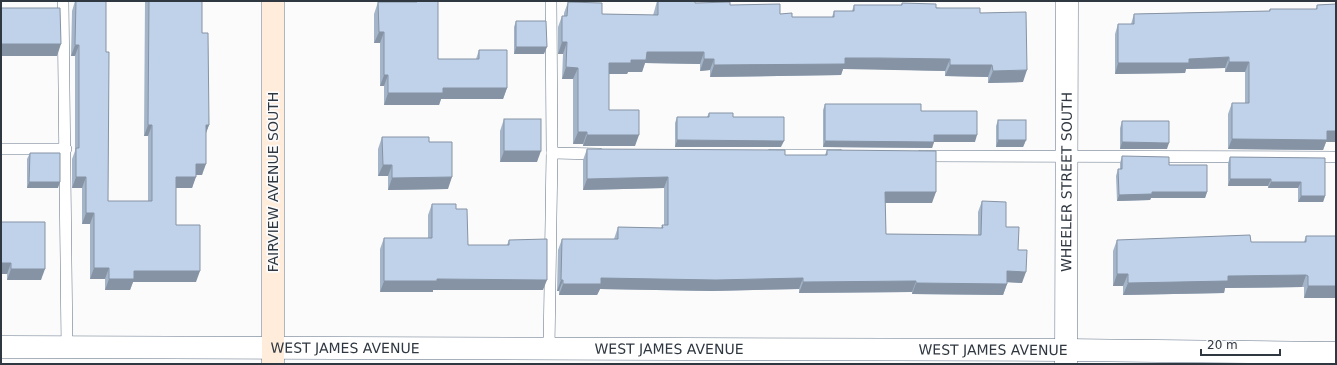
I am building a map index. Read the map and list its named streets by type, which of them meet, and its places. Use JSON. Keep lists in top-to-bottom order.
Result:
{
  "streets": {
    "street": ["FAIRVIEW AVENUE SOUTH", "WHEELER STREET SOUTH", "WEST JAMES AVENUE"]
  },
  "crossings": [
    ["FAIRVIEW AVENUE SOUTH", "WEST JAMES AVENUE"],
    ["WHEELER STREET SOUTH", "WEST JAMES AVENUE"]
  ],
  "scale_bar": "20 m"
}
